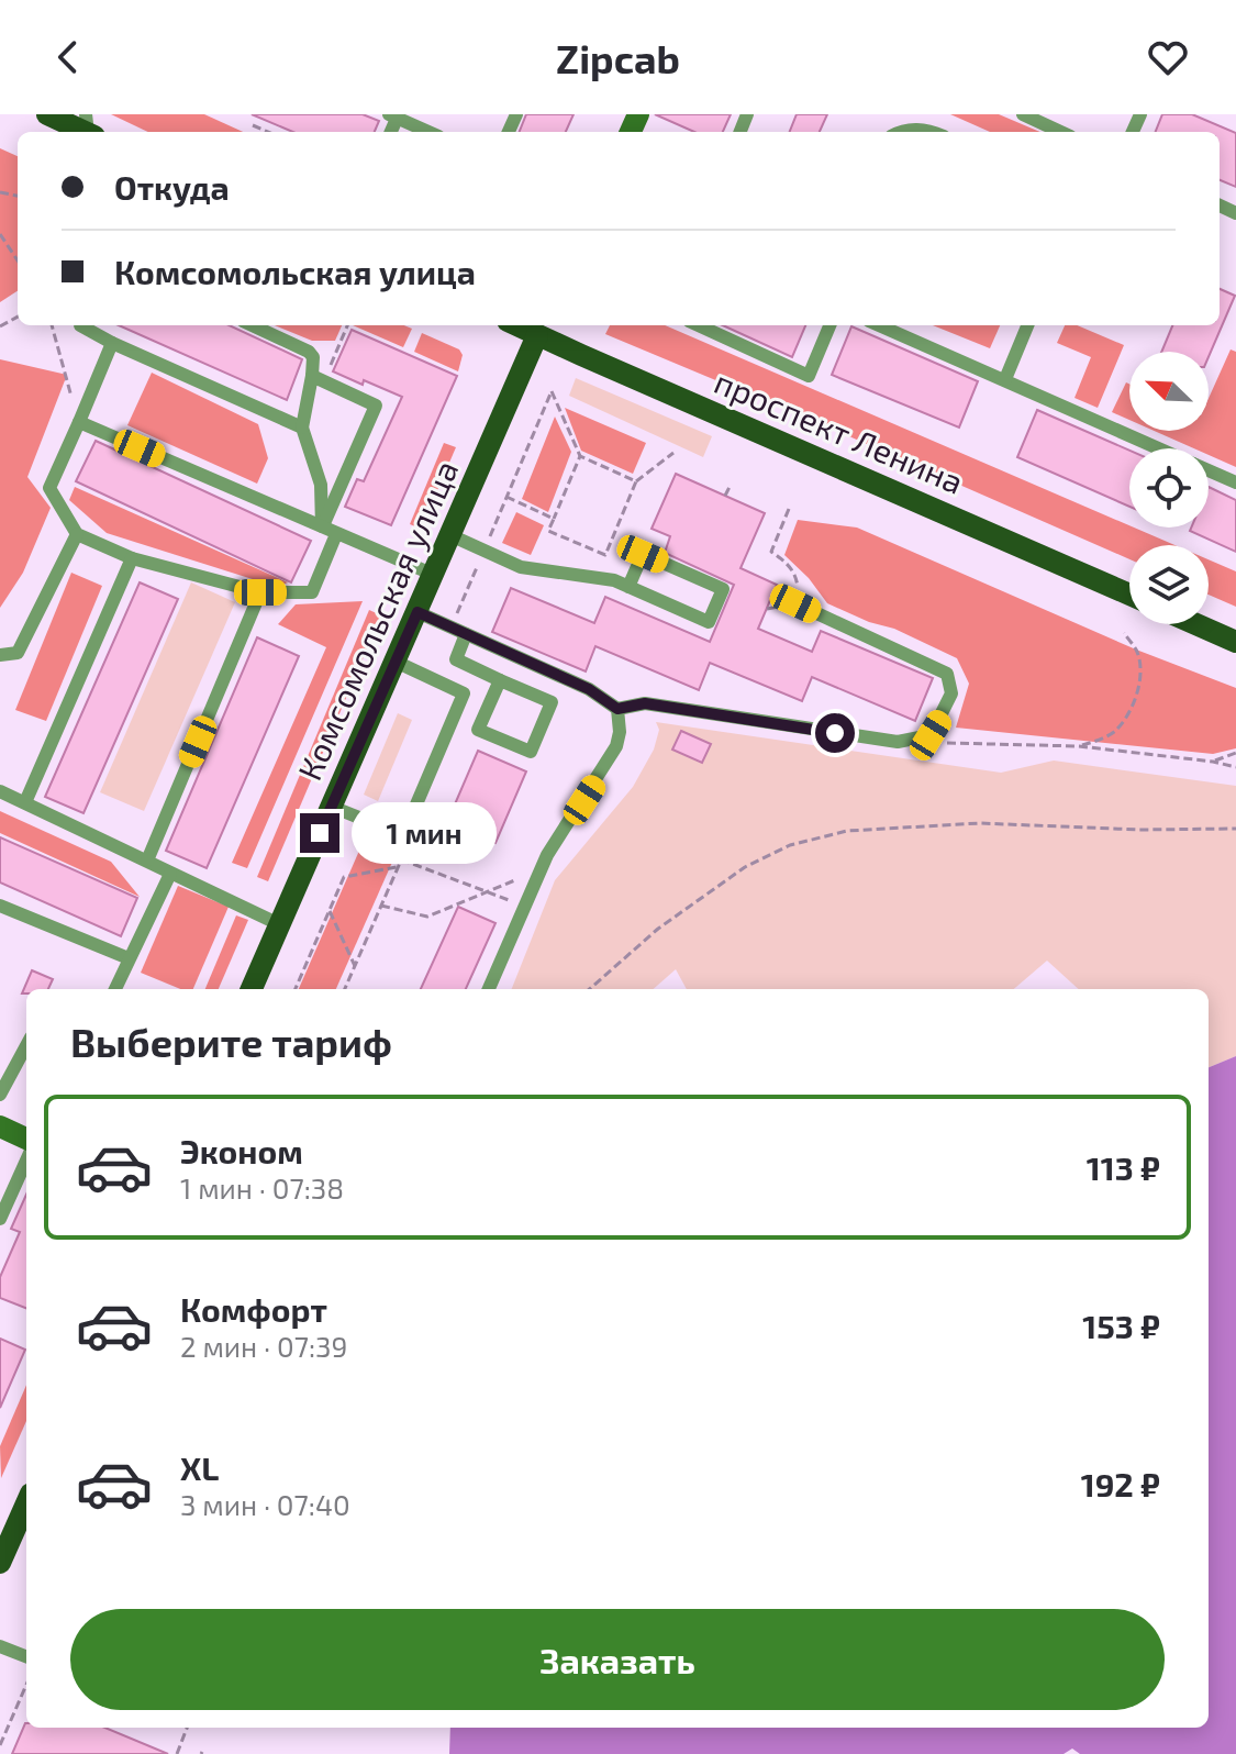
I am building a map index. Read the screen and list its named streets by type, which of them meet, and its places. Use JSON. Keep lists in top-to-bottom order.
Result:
{
  "streets": {
    "main road": ["проспект Ленина", "Комсомольская улица"]
  },
  "crossings": [
    ["проспект Ленина", "Комсомольская улица"]
  ],
  "north": "top left",
  "page": {
    "header": "Zipcab",
    "banner": ["Откуда", "Комсомольская улица"],
    "bubble": "1 мин",
    "heading": "Выберите тариф",
    "list": [
      {
        "name": "Эконом",
        "note": "1 мин · 07:38",
        "value": "113 ₽"
      },
      {
        "name": "Комфорт",
        "note": "2 мин · 07:39",
        "value": "153 ₽"
      },
      {
        "name": "XL",
        "note": "3 мин · 07:40",
        "value": "192 ₽"
      }
    ],
    "buttons": "Заказать"
  }
}
